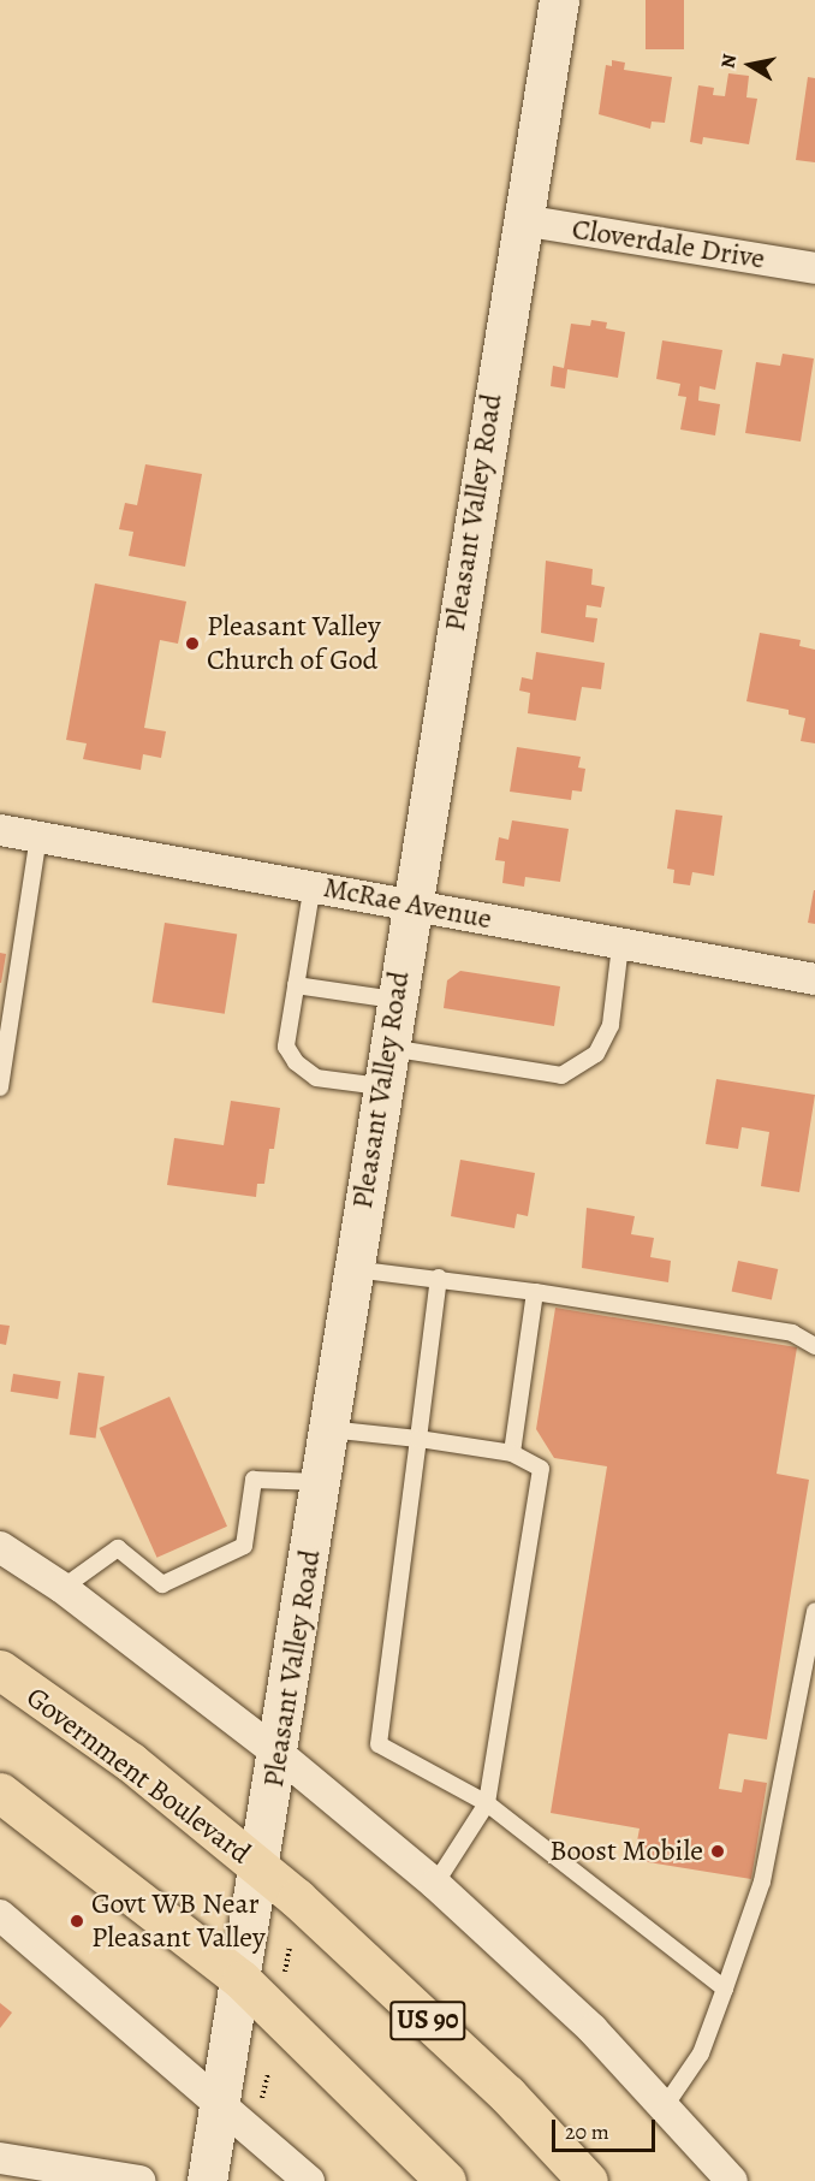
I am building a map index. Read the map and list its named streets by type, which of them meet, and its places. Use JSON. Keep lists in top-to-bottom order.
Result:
{
  "streets": {
    "main road": ["Government Boulevard", "US 90"],
    "street": ["Cloverdale Drive", "Pleasant Valley Road", "McRae Avenue"]
  },
  "crossings": [
    ["Cloverdale Drive", "Pleasant Valley Road"],
    ["Pleasant Valley Road", "McRae Avenue"],
    ["Pleasant Valley Road", "Government Boulevard"]
  ],
  "places": ["Pleasant Valley Church of God", "Boost Mobile", "Govt WB Near Pleasant Valley"],
  "scale_bar": "20 m",
  "north": "left"
}
